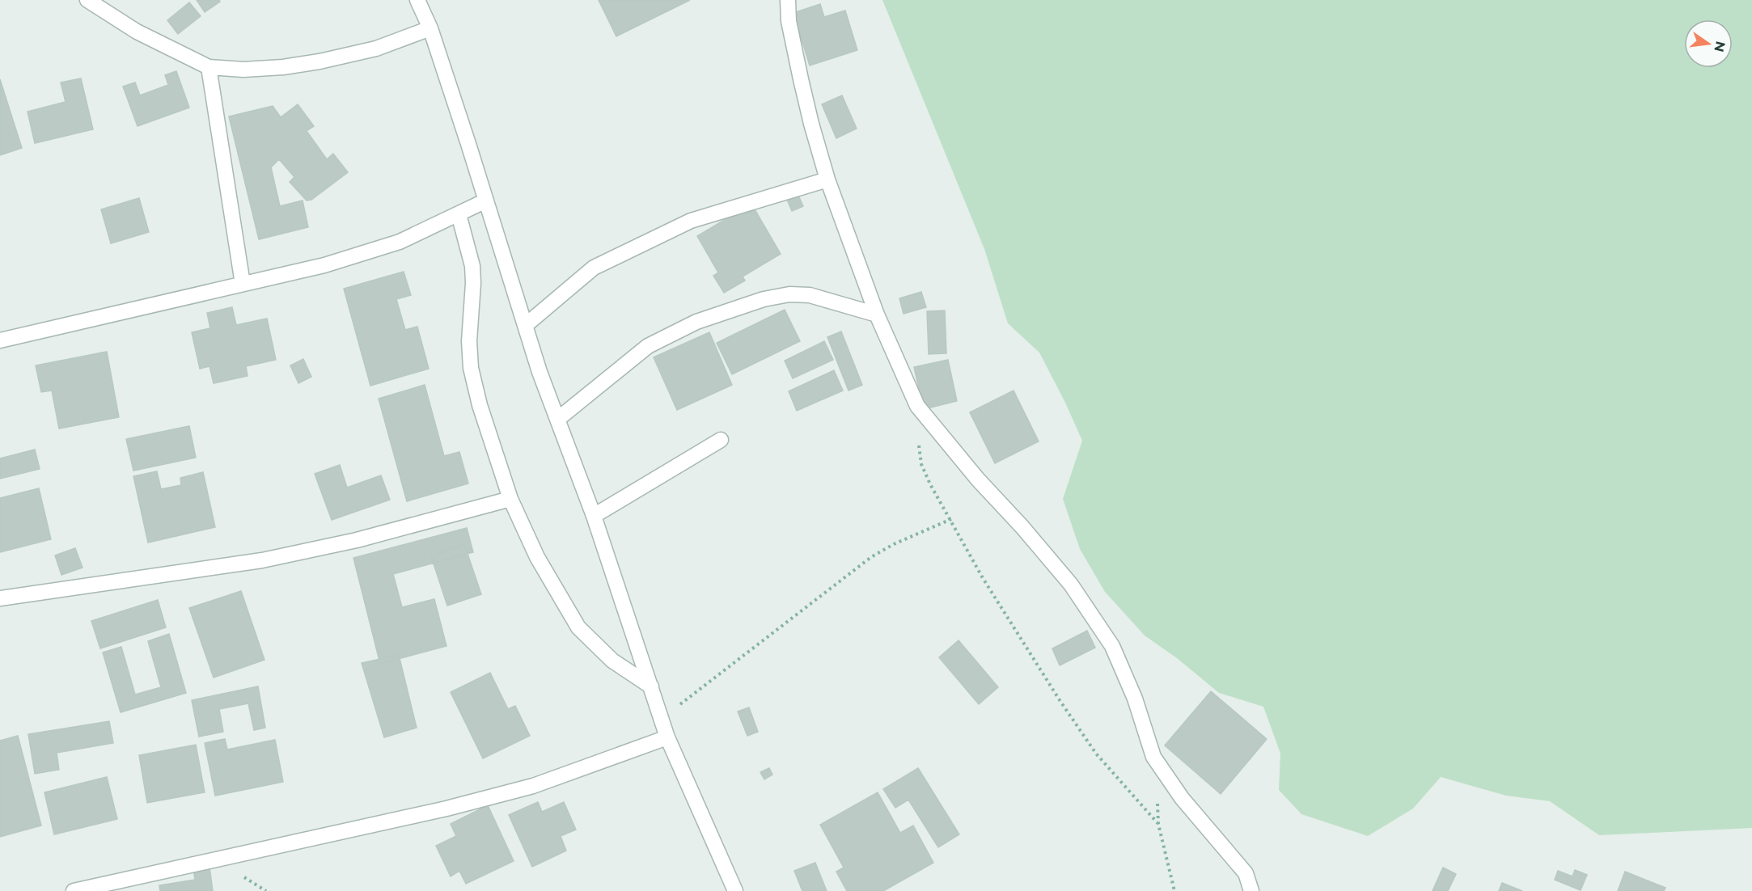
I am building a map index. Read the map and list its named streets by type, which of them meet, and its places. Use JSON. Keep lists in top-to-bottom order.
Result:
{
  "north": "right"
}
